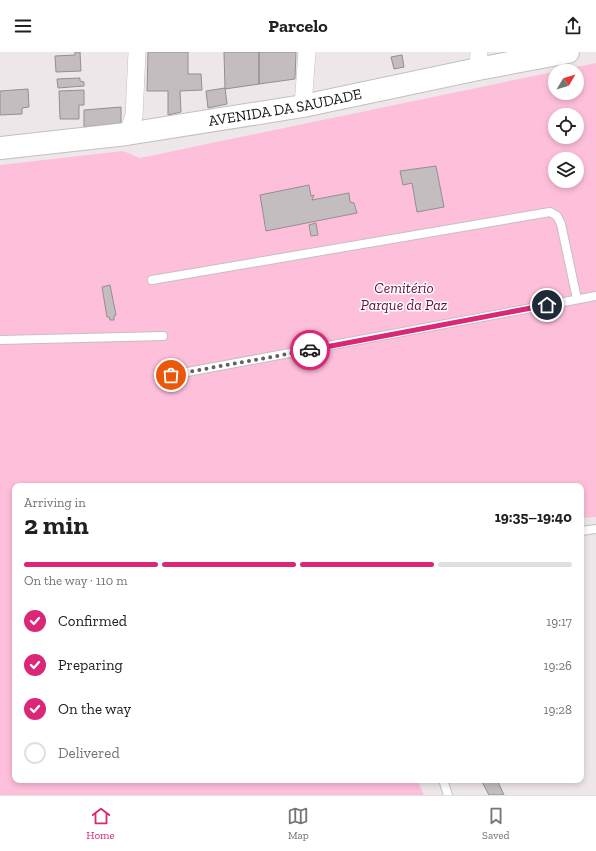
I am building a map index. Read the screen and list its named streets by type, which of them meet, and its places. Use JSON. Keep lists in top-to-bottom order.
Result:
{
  "streets": {
    "street": ["AVENIDA DA SAUDADE"]
  },
  "parks": ["Cemitério Parque da Paz"],
  "north": "top right",
  "page": {
    "header": "Parcelo",
    "heading": ["2 min", "Arriving in", "19:35–19:40"],
    "bar": "On the way · 110 m",
    "list": [
      ["Confirmed", "19:17"],
      ["Preparing", "19:26"],
      ["On the way", "19:28"],
      "Delivered"
    ],
    "tabs": ["Home", "Map", "Saved"]
  }
}
